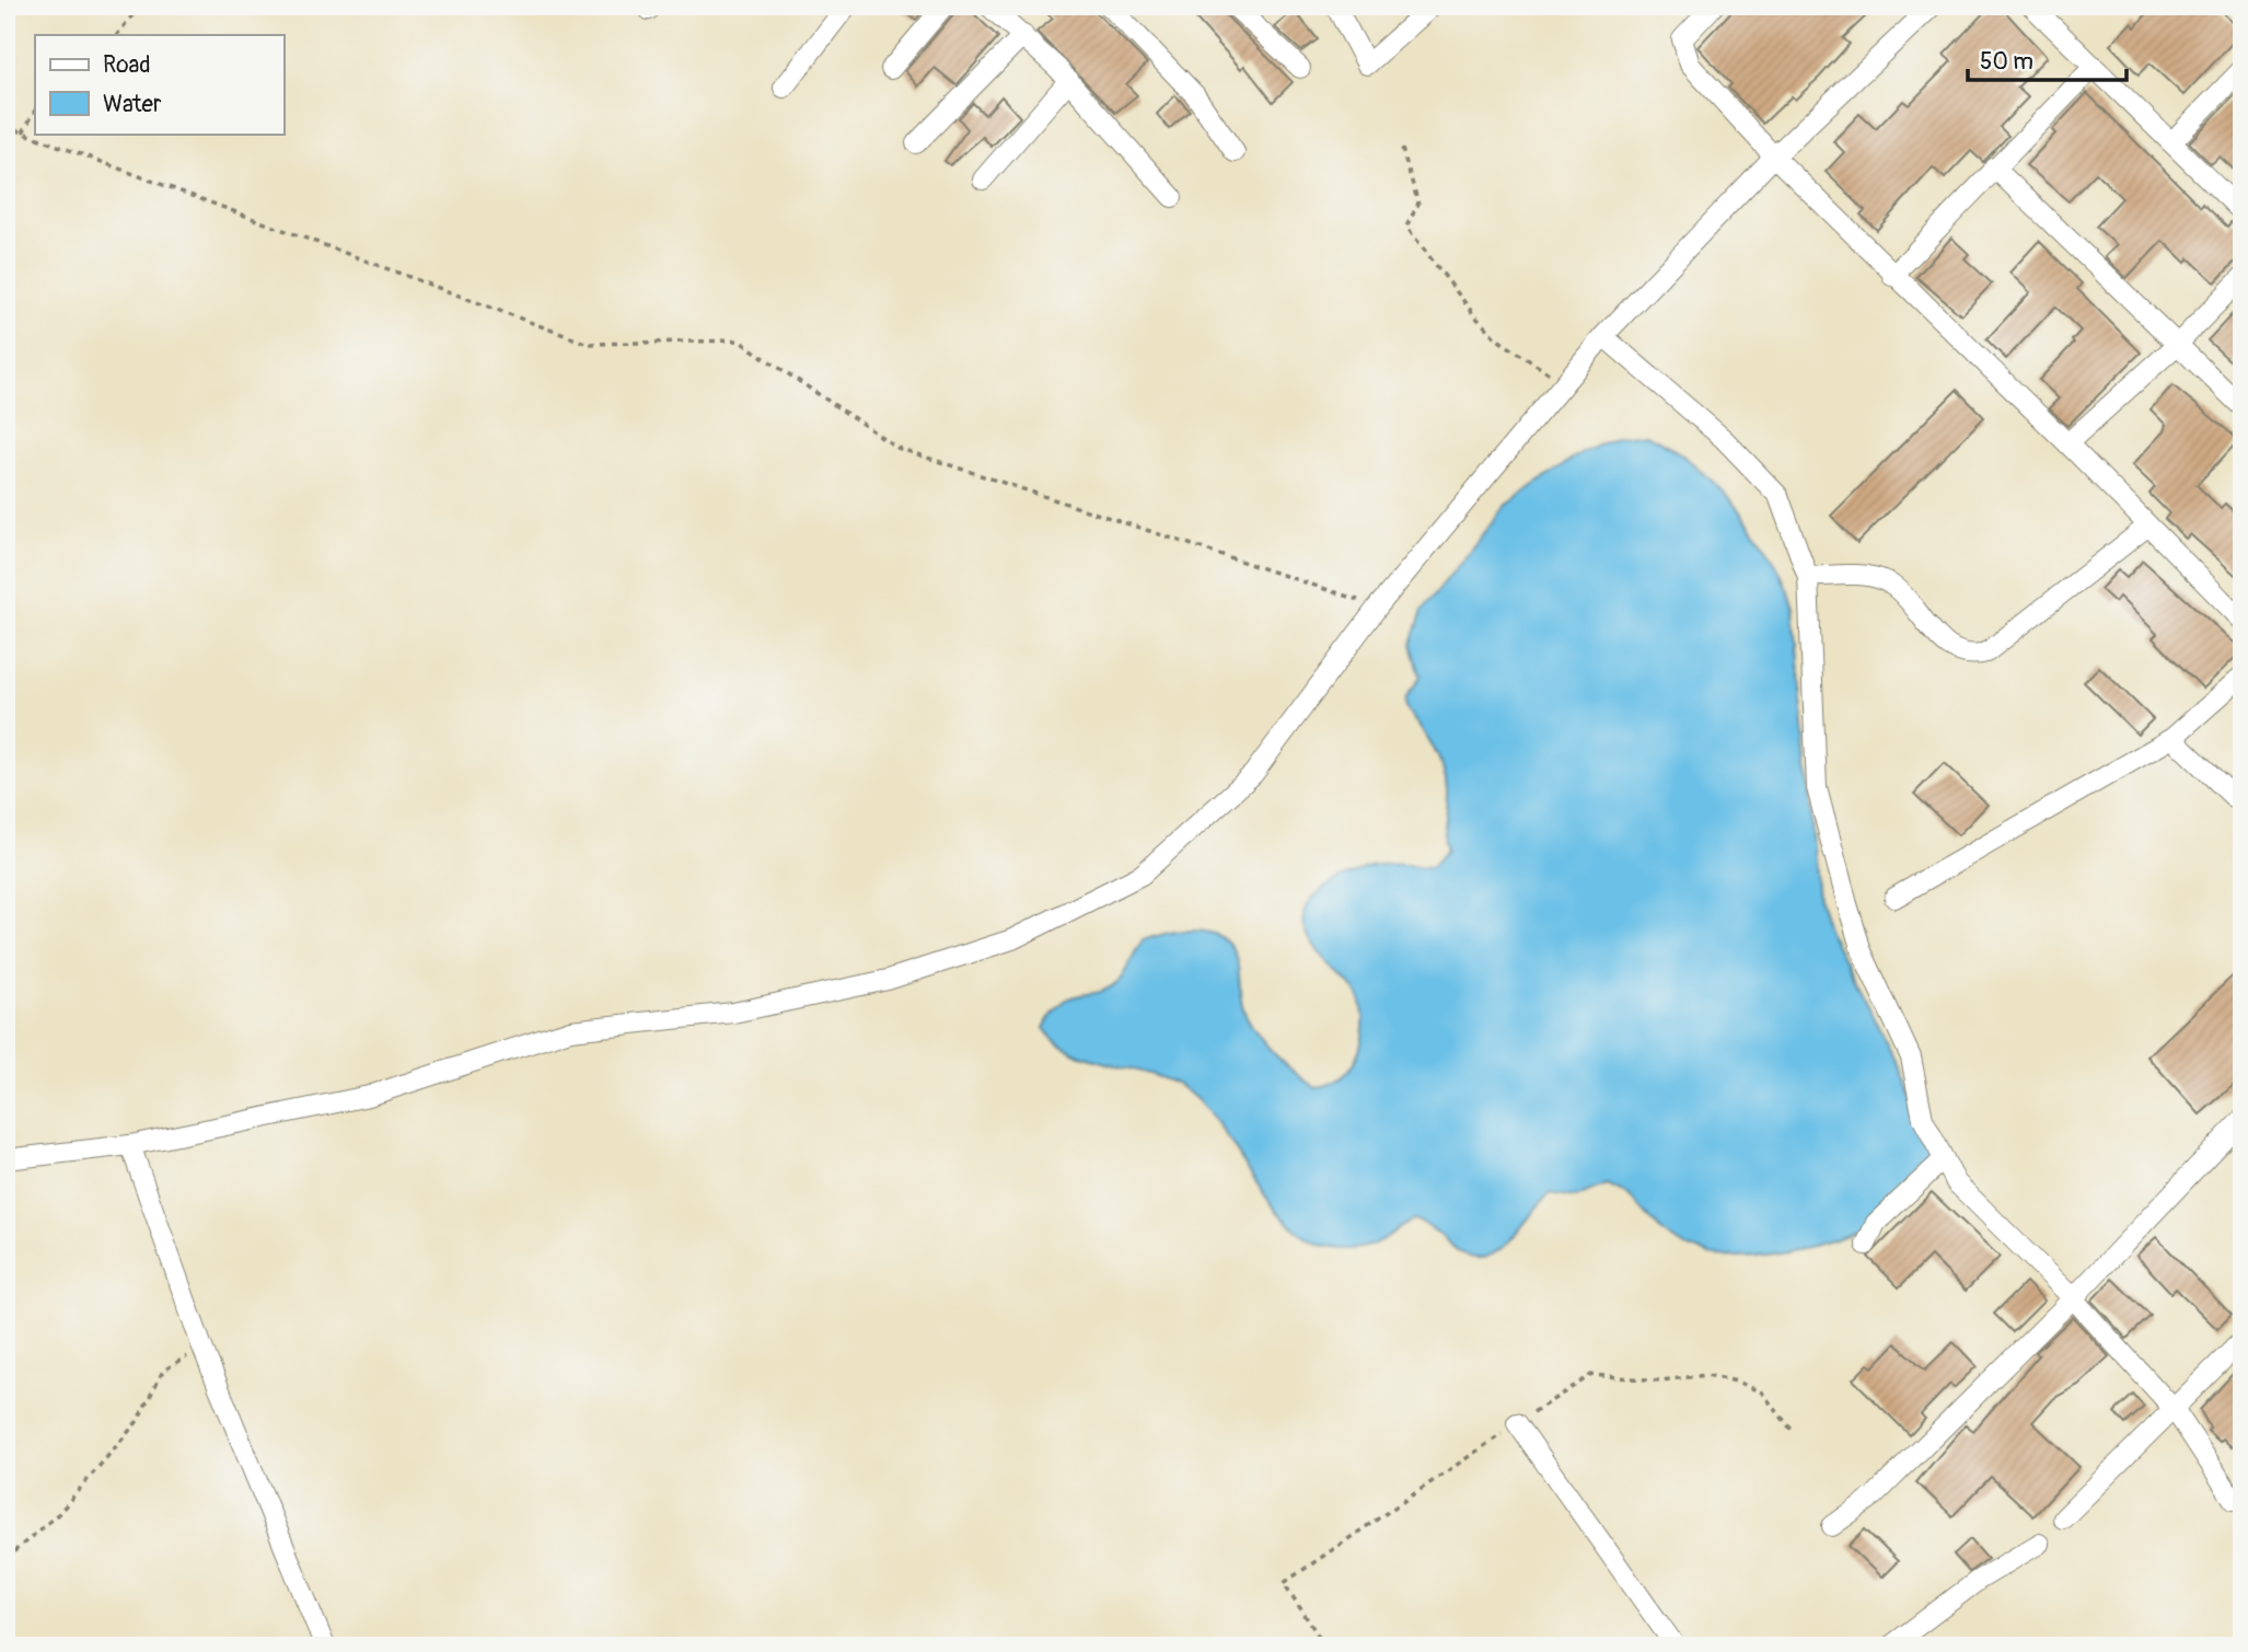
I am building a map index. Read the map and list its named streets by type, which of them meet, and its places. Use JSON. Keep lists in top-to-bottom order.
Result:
{
  "legend": ["Road", "Water"],
  "scale_bar": "50 m"
}
